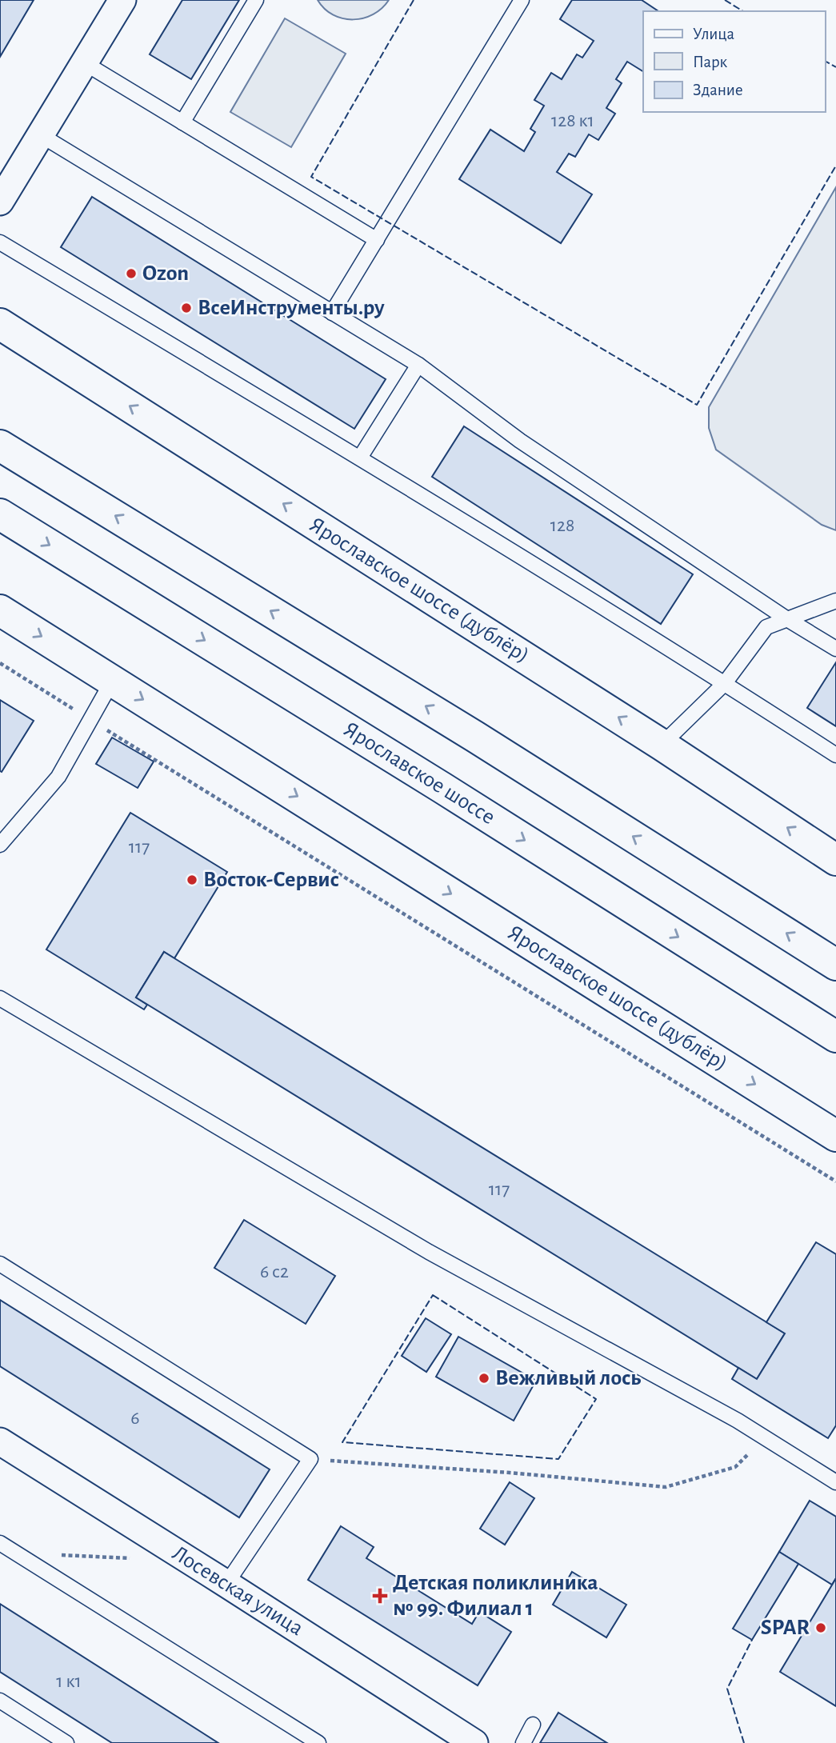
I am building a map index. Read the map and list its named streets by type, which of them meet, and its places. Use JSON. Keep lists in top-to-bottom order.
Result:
{
  "streets": {
    "street": ["Ярославское шоссе (дублёр)", "Ярославское шоссе", "Лосевская улица"]
  },
  "places": {
    "other": [
      "Ozon",
      "ВсеИнструменты.ру",
      "Восток-Сервис",
      "Вежливый лось",
      "SPAR"
    ],
    "health": ["Детская поликлиника № 99. Филиал 1"]
  },
  "house_numbers": [
    "128 к1",
    "128",
    "117",
    "117",
    "6 с2",
    "6",
    "1 к1"
  ],
  "legend": ["Улица", "Парк", "Здание"]
}
